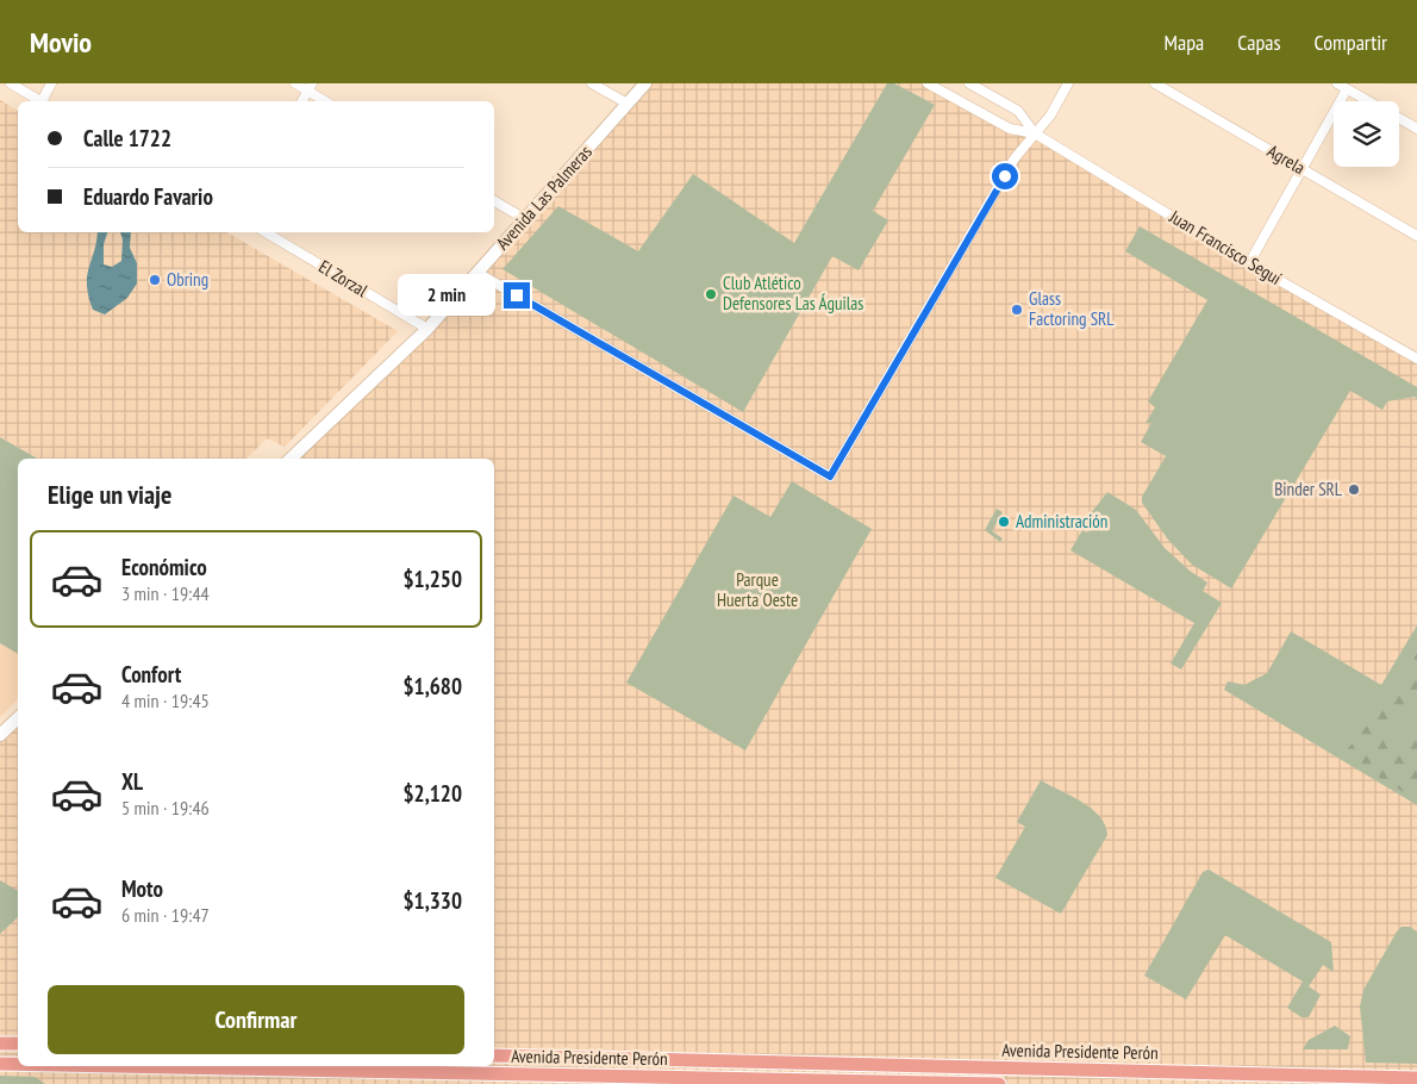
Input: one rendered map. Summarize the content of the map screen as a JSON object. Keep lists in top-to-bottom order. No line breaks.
{"streets":{"main road":["Avenida Las Palmeras","Avenida Presidente Perón"],"street":["Agrela","Juan Francisco Seguí","El Zorzal"]},"crossings":[["Avenida Las Palmeras","El Zorzal"]],"parks":["Parque Huerta Oeste"],"places":["Obring","Club Atlético Defensores Las Águilas","Glass Factoring SRL","Binder SRL","Administración"],"page":{"header":"Movio","nav":["Mapa","Capas","Compartir"],"banner":["Calle 1722","Eduardo Favario"],"bubble":"2 min","heading":"Elige un viaje","list":[{"name":"Económico","note":"3 min · 19:44","value":"$1,250"},{"name":"Confort","note":"4 min · 19:45","value":"$1,680"},{"name":"XL","note":"5 min · 19:46","value":"$2,120"},{"name":"Moto","note":"6 min · 19:47","value":"$1,330"}],"buttons":"Confirmar"}}
